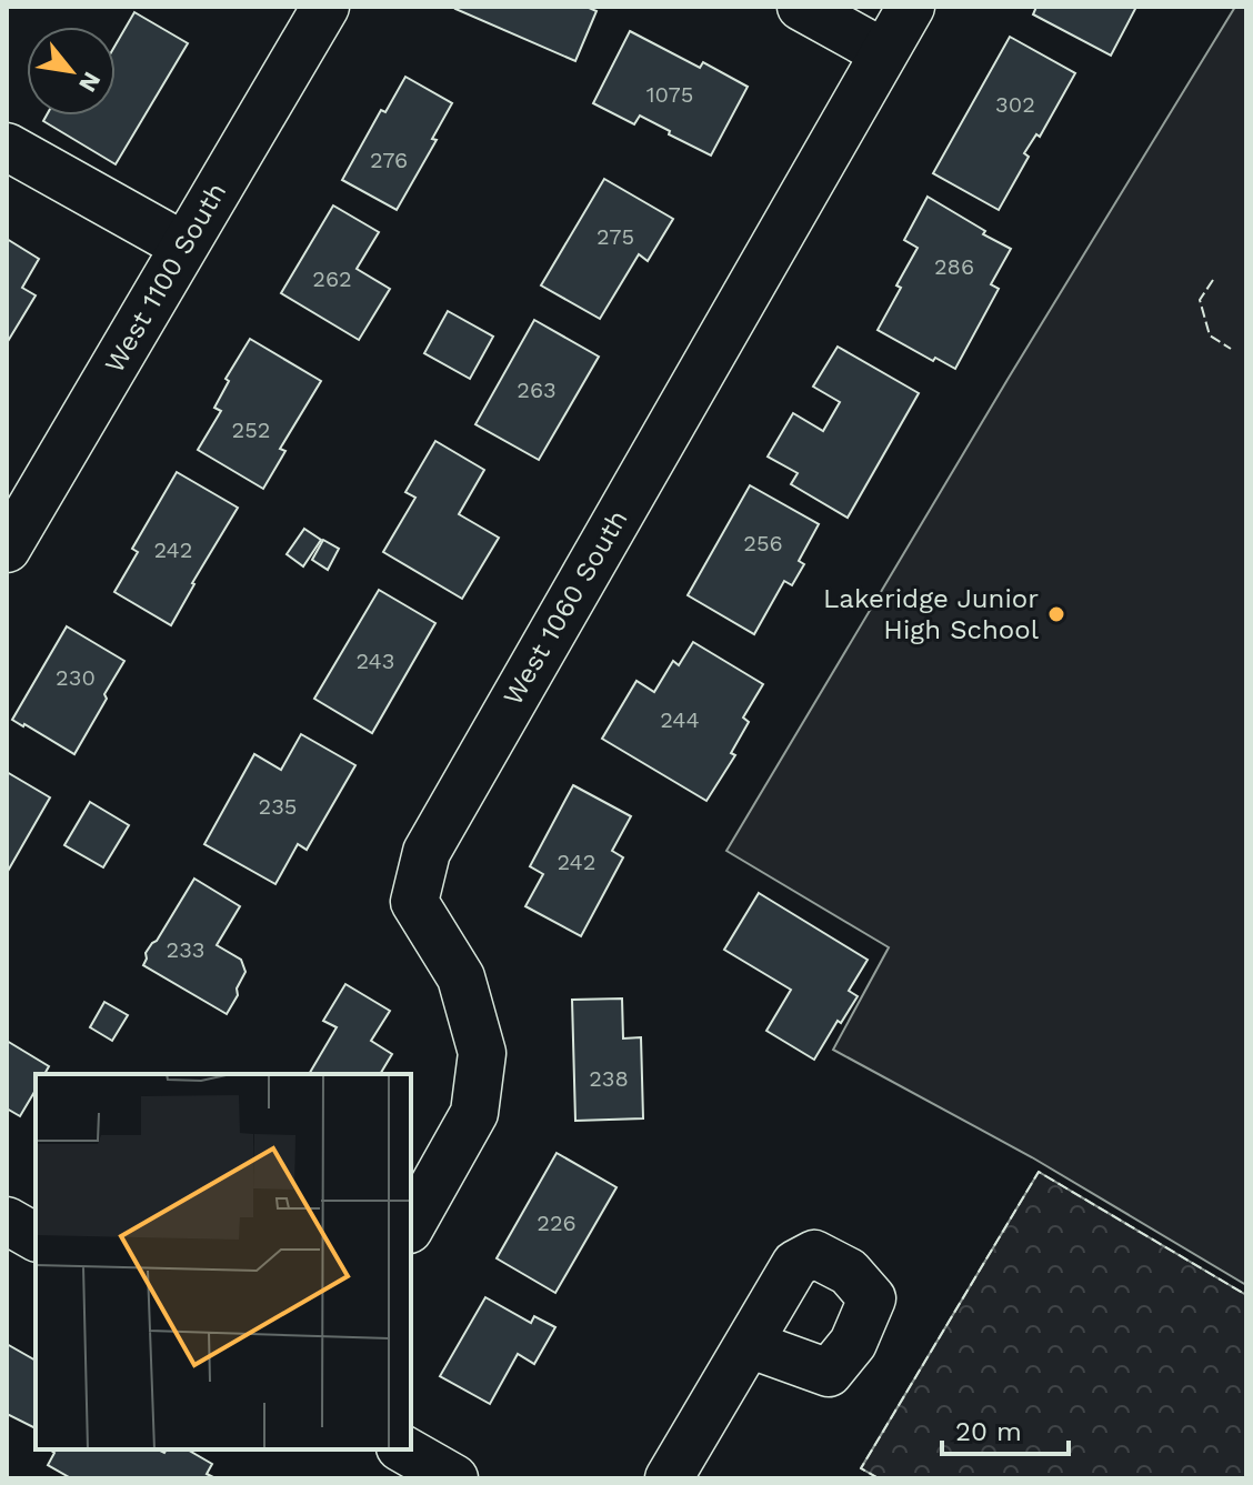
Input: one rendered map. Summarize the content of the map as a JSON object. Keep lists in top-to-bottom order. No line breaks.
{"streets":{"street":["West 1100 South","West 1060 South"]},"places":["Lakeridge Junior High School"],"house_numbers":["1075","302","276","275","286","262","263","252","256","242","243","230","244","235","242","233","238","226"],"scale_bar":"20 m","north":"bottom right"}
